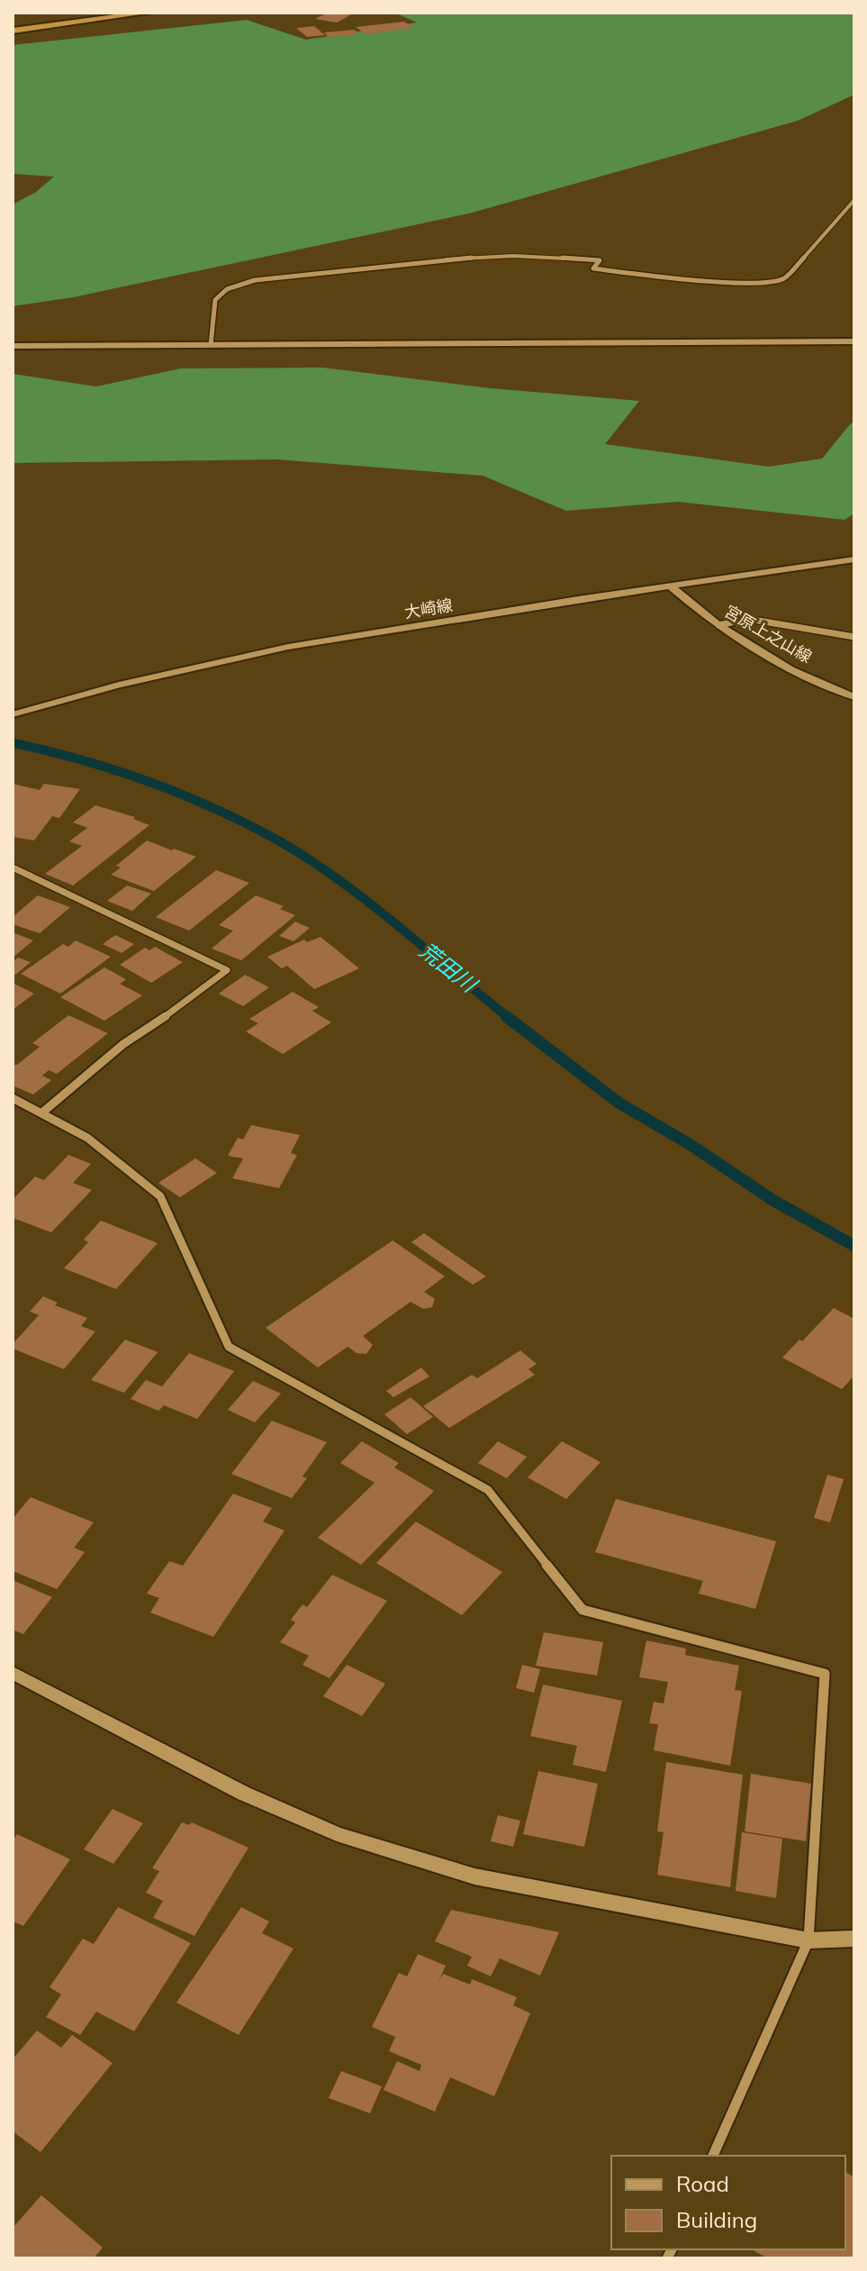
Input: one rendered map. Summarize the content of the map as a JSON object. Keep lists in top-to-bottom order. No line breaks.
{"streets":{"street":["大崎線","宮原上之山線"]},"crossings":[["大崎線","宮原上之山線"]],"water":["荒田川"],"legend":["Road","Building"]}
